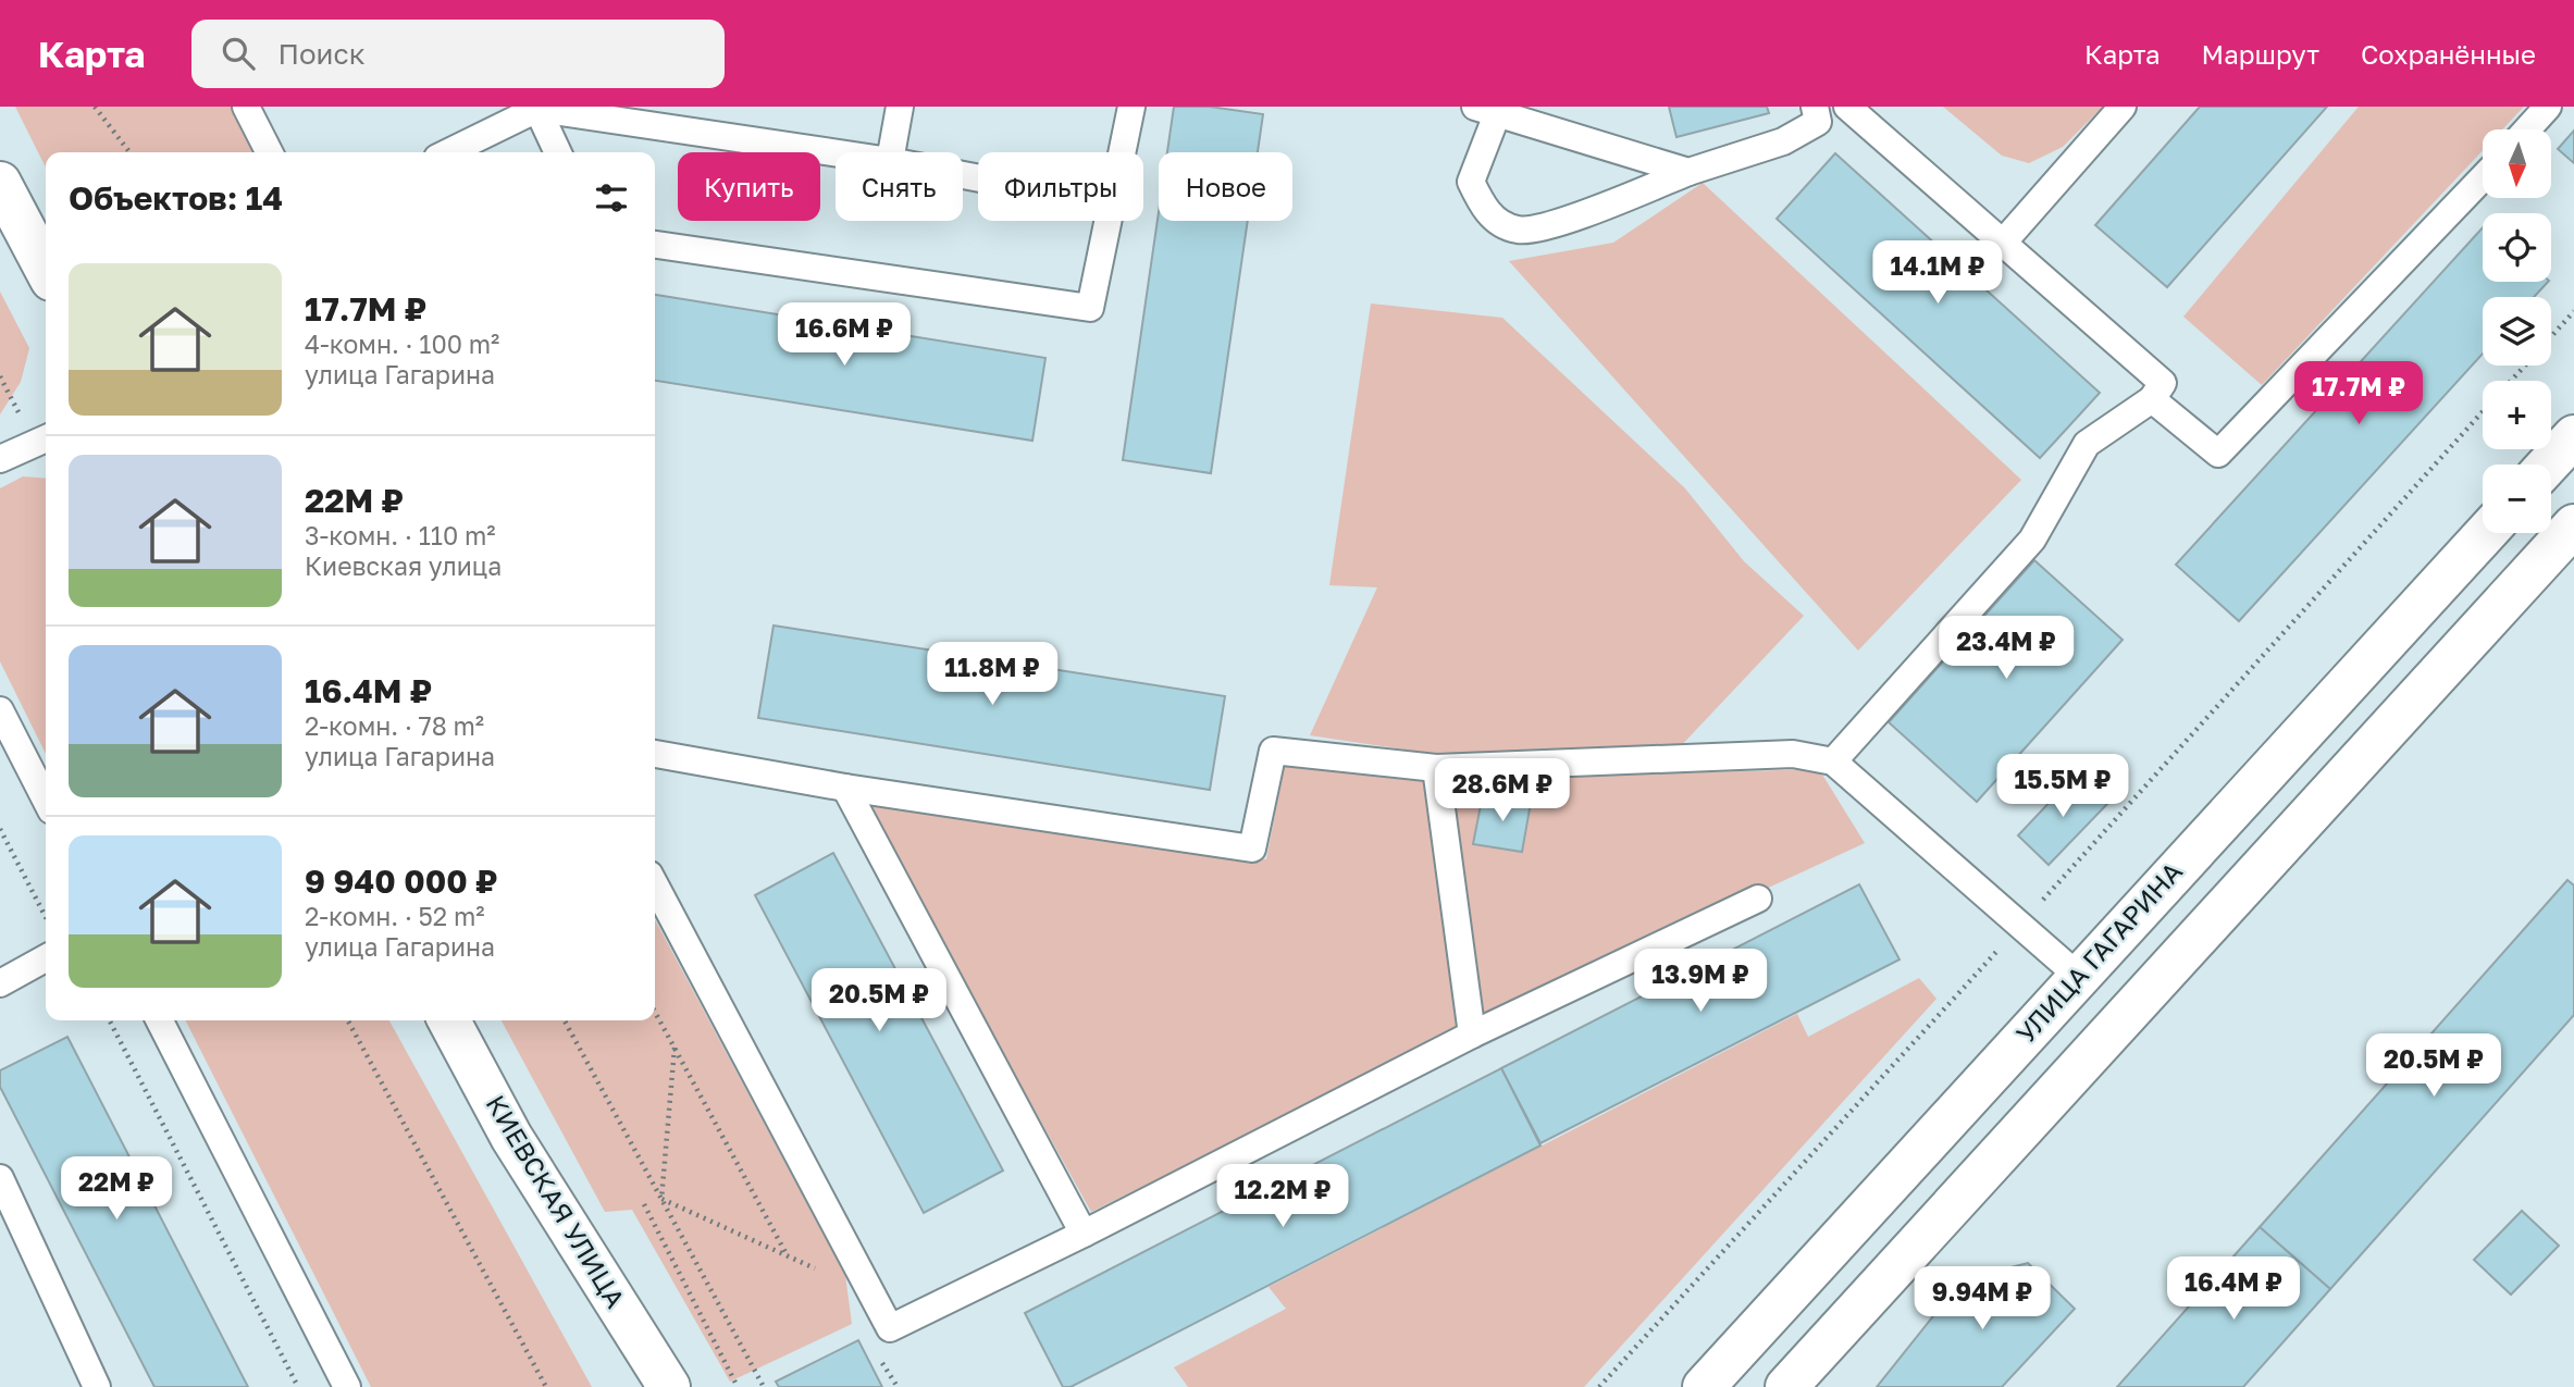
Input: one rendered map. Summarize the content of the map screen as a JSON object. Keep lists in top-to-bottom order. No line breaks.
{"streets":{"main road":["УЛИЦА ГАГАРИНА","КИЕВСКАЯ УЛИЦА"]},"north":"bottom","page":{"header":"Карта","search":"Поиск","nav":["Карта","Маршрут","Сохранённые"],"map_buttons":["+","−"],"chip":["Купить","Снять","Фильтры","Новое"],"heading":"Объектов: 14","price":["14.1M ₽","16.6M ₽","17.7M ₽","23.4M ₽","11.8M ₽","15.5M ₽","28.6M ₽","13.9M ₽","20.5M ₽","20.5M ₽","22M ₽","12.2M ₽","16.4M ₽","9.94M ₽"],"list":[{"name":"17.7M ₽","note":"4-комн. · 100 m² · улица Гагарина"},{"name":"22M ₽","note":"3-комн. · 110 m² · Киевская улица"},{"name":"16.4M ₽","note":"2-комн. · 78 m² · улица Гагарина"},{"name":"9 940 000 ₽","note":"2-комн. · 52 m² · улица Гагарина"}]}}
